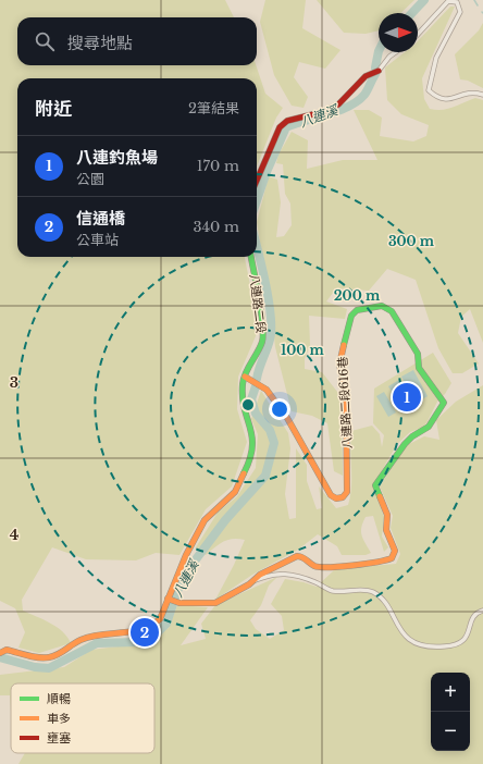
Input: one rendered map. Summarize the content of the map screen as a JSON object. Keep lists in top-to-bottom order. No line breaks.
{"streets":{"street":["八連路二段","八連路二段616巷"]},"crossings":[["八連路二段","八連路二段616巷"]],"water":["八連溪"],"legend":["順暢","車多","壅塞"],"north":"right","page":{"search":"搜尋地點","heading":["附近","2筆結果"],"list":[{"mark":"1","name":"八連釣魚場","note":"公園","value":"170 m"},{"mark":"2","name":"信通橋","note":"公車站","value":"340 m"}],"pins":["1","2"],"map_buttons":["+","−"]},"grid":{"rows":["3","4"]},"rings":["300 m","200 m","100 m"]}
